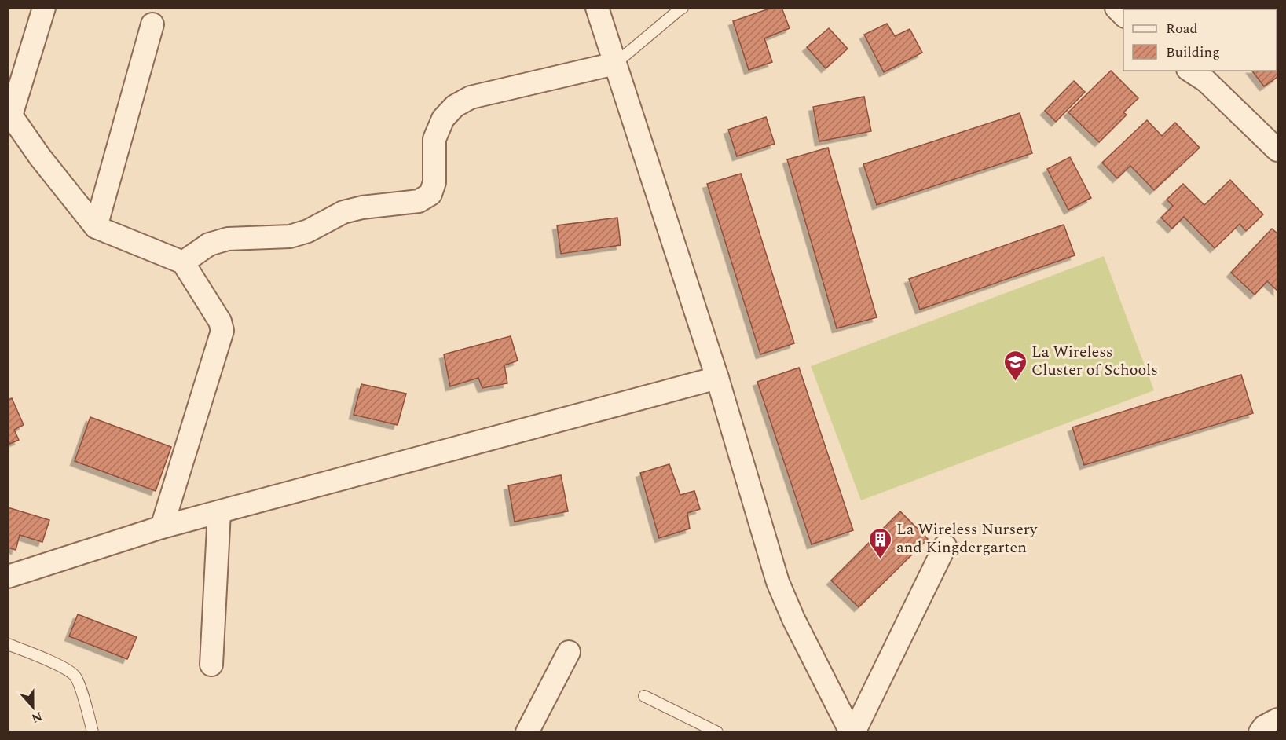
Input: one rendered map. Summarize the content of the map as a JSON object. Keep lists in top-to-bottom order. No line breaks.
{"places":{"school or university":["La Wireless Cluster of Schools"],"building":["La Wireless Nursery and Kingdergarten"]},"legend":["Road","Building"],"north":"bottom"}
